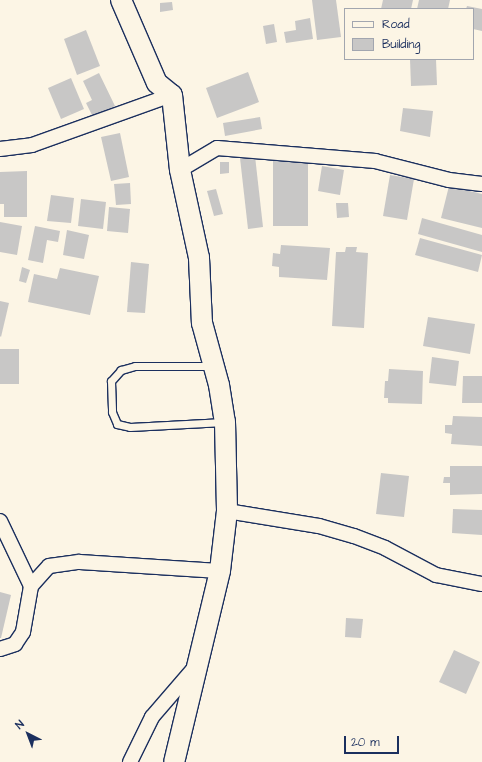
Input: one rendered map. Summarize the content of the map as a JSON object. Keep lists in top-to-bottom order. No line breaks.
{"legend":["Road","Building"],"scale_bar":"20 m","north":"top left"}
